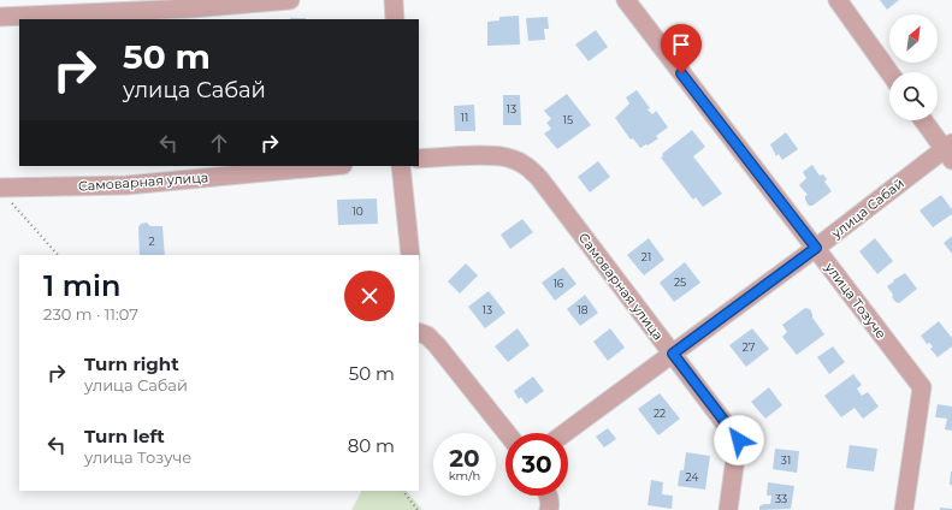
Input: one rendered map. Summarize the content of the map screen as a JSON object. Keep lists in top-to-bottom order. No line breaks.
{"streets":{"street":["Самоварная улица","улица Сабай","улица Тозуче"]},"crossings":[["Самоварная улица","улица Сабай"],["улица Сабай","улица Тозуче"]],"house_numbers":["13","11","15","10","2","21","25","16","13","18","27","22","31","24","33"],"north":"top right","page":{"turn":["50 m","улица Сабай"],"heading":["1 min","230 m · 11:07"],"list":[{"name":"Turn right","note":"улица Сабай","value":"50 m"},{"name":"Turn left","note":"улица Тозуче","value":"80 m"}],"speed":"20 km/h","limit":"30"}}
